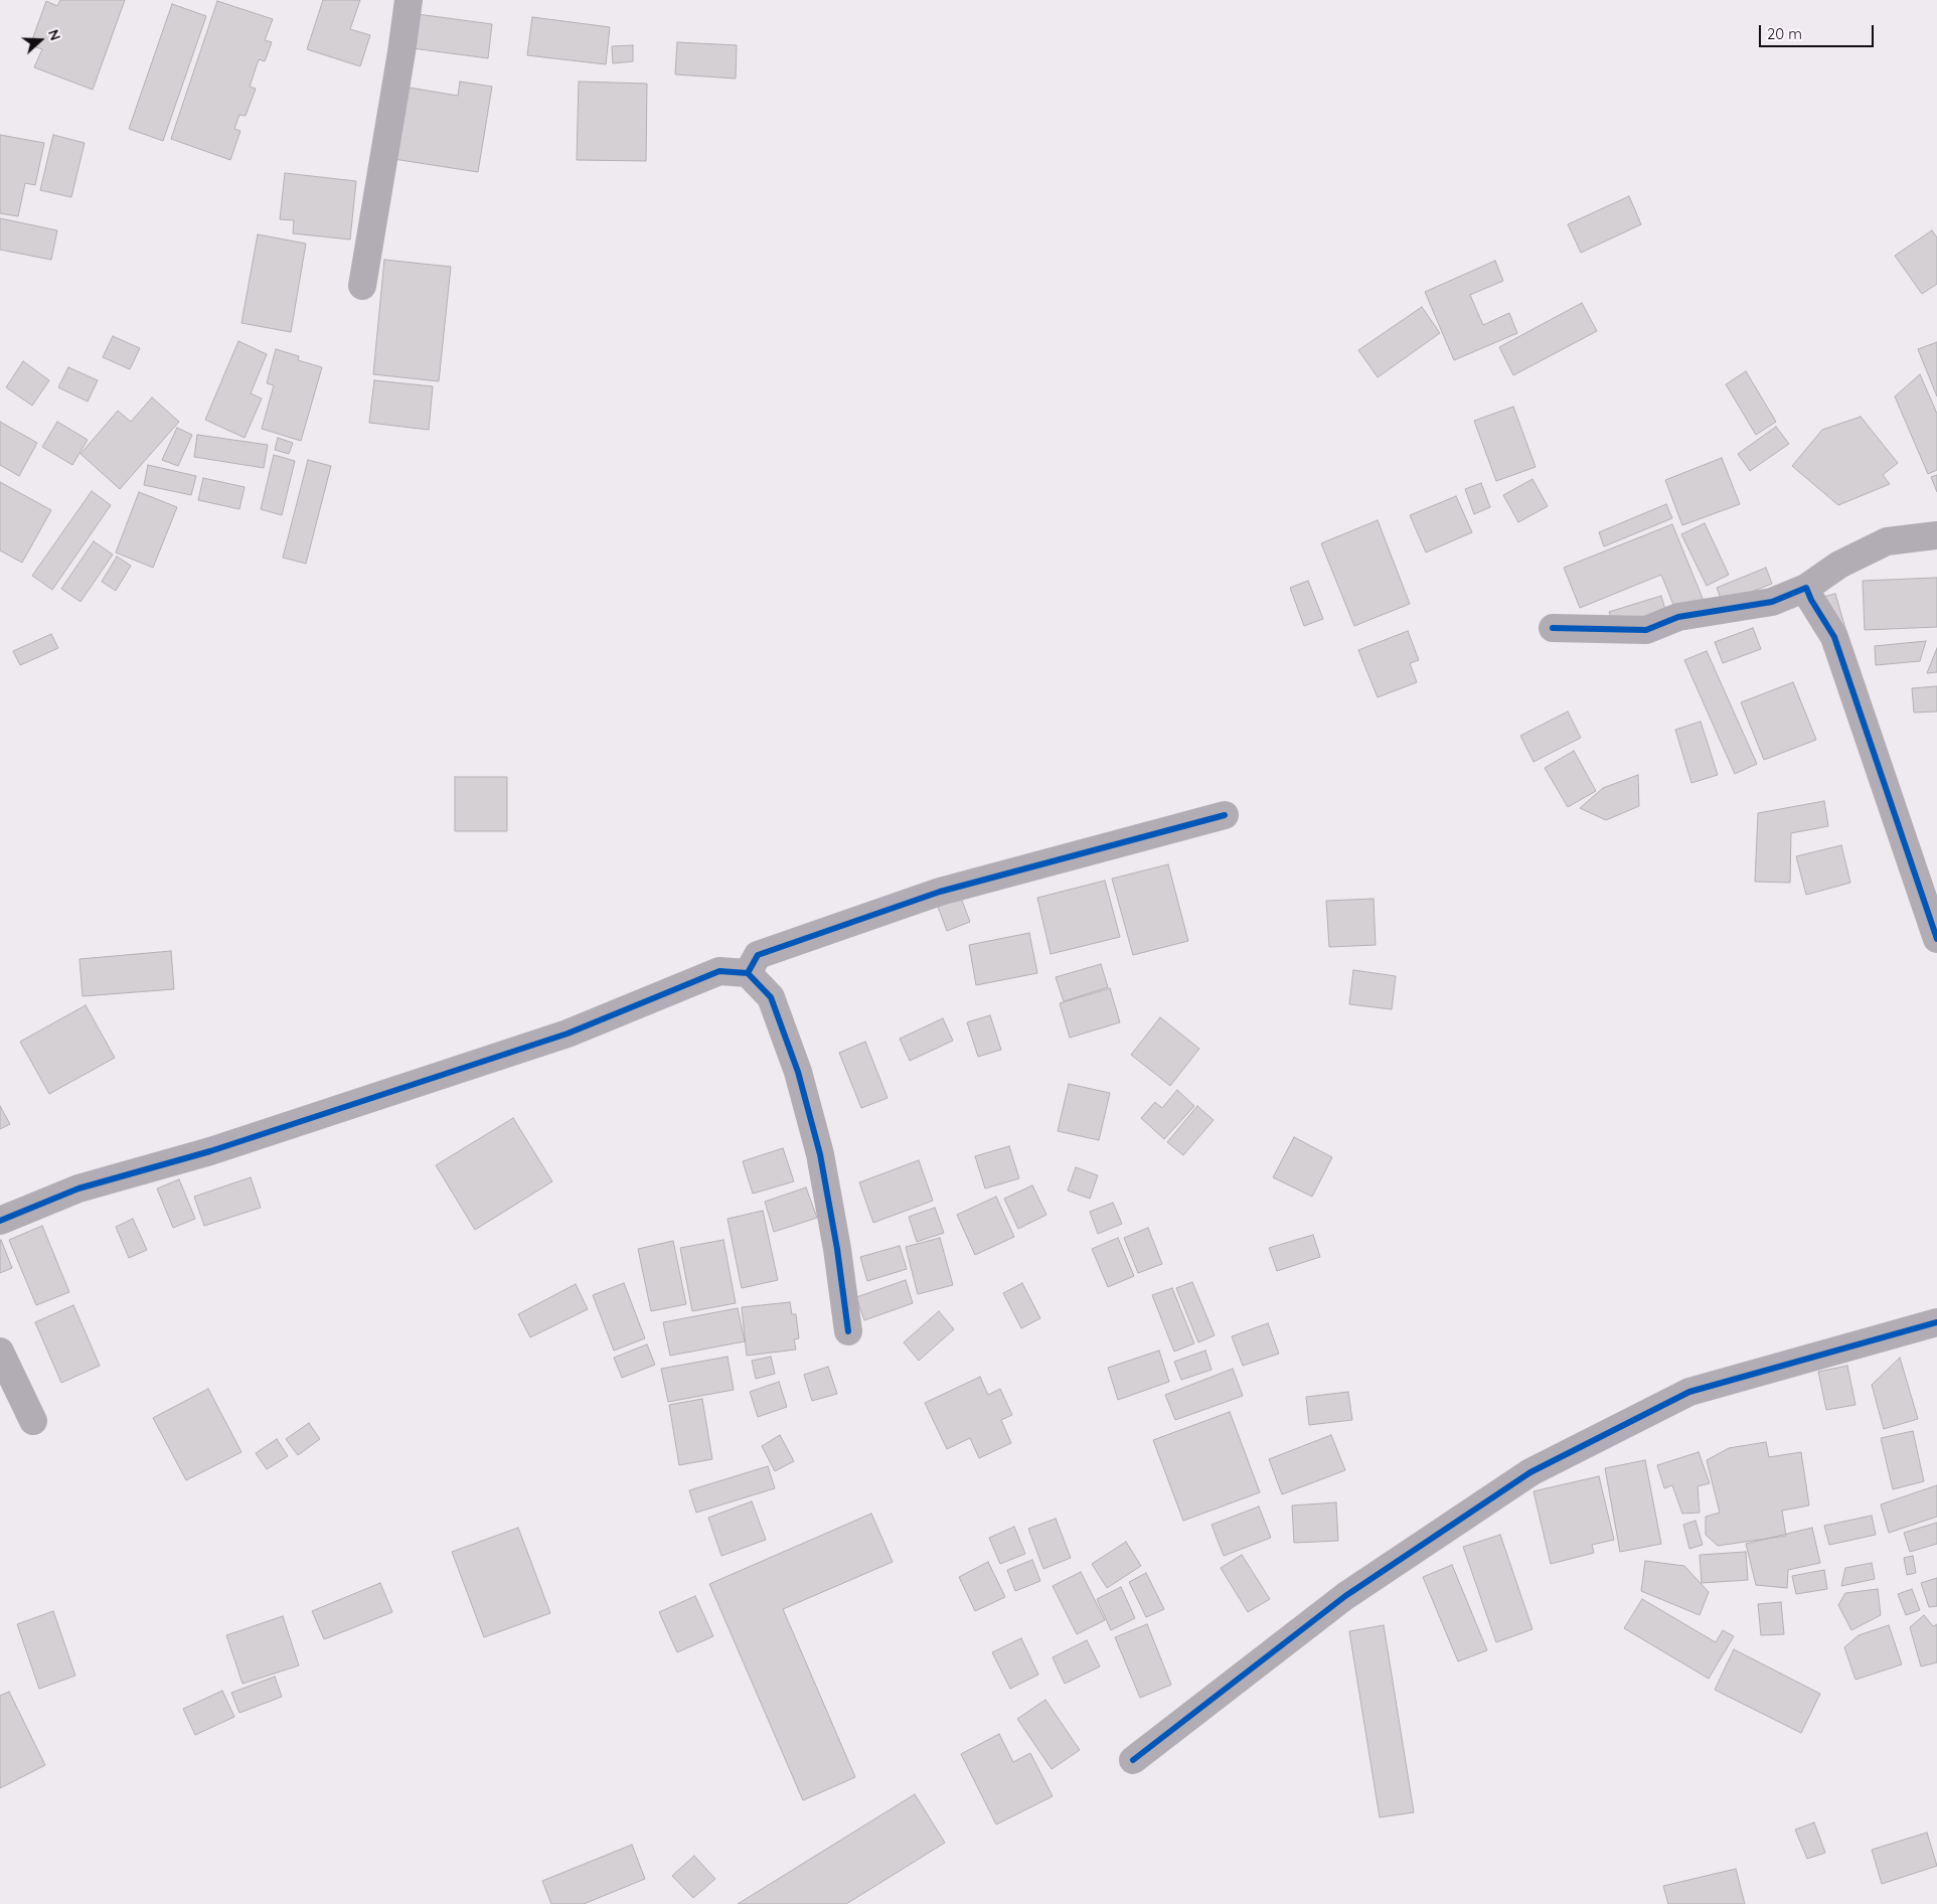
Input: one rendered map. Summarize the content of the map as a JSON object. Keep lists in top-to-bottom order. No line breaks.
{"scale_bar":"20 m","north":"right"}
